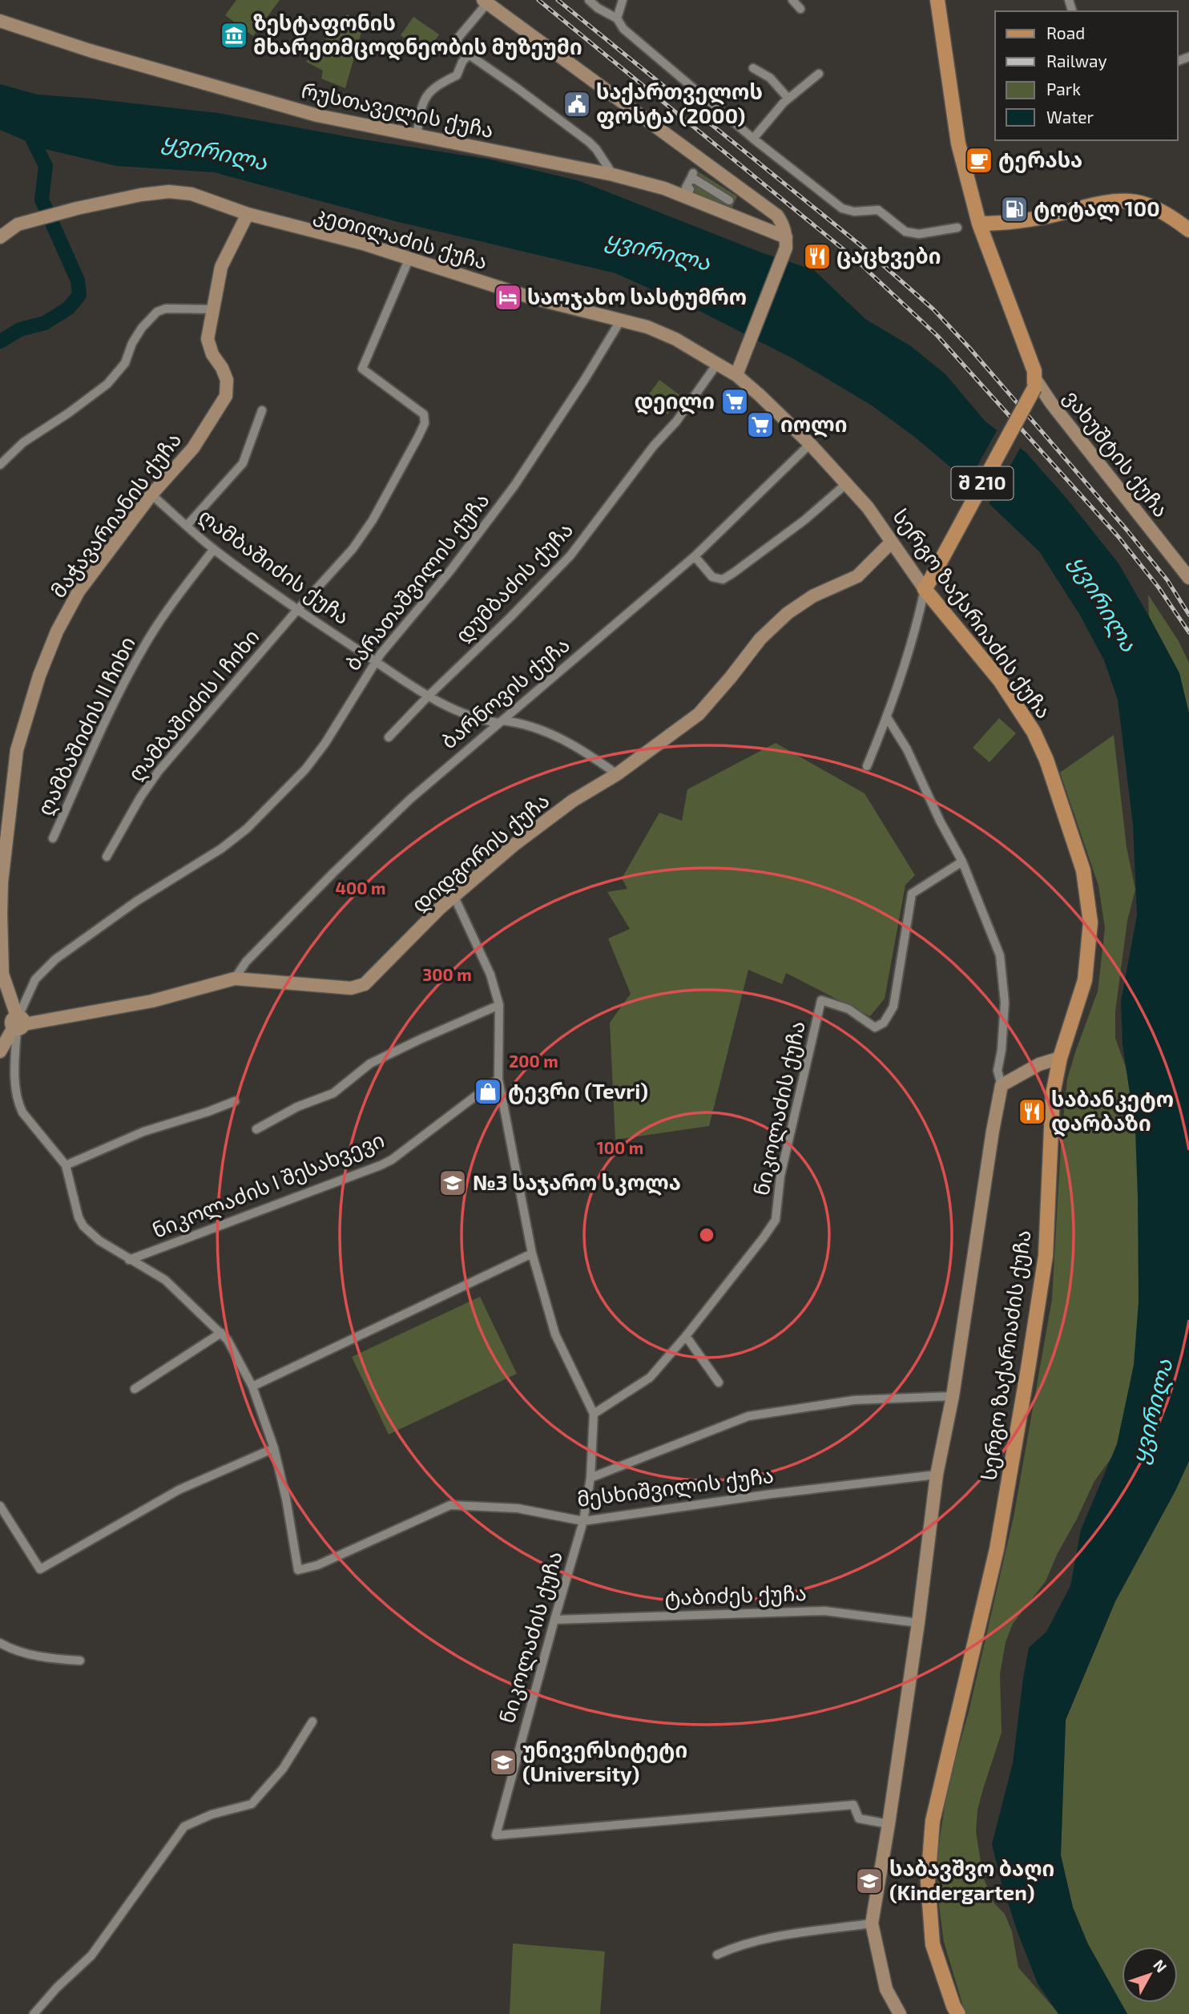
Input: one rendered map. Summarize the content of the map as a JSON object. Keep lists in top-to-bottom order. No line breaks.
{"streets":{"main road":["შ 210","სერგო ზაქარიაძის ქუჩა"],"street":["რუსთაველის ქუჩა","კეთილაძის ქუჩა","ვახუშტის ქუჩა","მაჭავარიანის ქუჩა","ღამბაშიძის ქუჩა","ბარათაშვილის ქუჩა","დუმბაძის ქუჩა","ბარნოვის ქუჩა","ღამბაშიძის I ჩიხი","ღამბაშიძის II ჩიხი","დიდგორის ქუჩა","ნიკოლაძის ქუჩა","ნიკოლაძის I შესახვევი","მესხიშვილის ქუჩა","ტაბიძეს ქუჩა"]},"crossings":[["კეთილაძის ქუჩა","მაჭავარიანის ქუჩა"],["კეთილაძის ქუჩა","ბარათაშვილის ქუჩა"],["კეთილაძის ქუჩა","დუმბაძის ქუჩა"],["კეთილაძის ქუჩა","სერგო ზაქარიაძის ქუჩა"],["კეთილაძის ქუჩა","ღამბაშიძის I ჩიხი"],["ვახუშტის ქუჩა","შ 210"],["შ 210","სერგო ზაქარიაძის ქუჩა"],["მაჭავარიანის ქუჩა","ღამბაშიძის ქუჩა"],["მაჭავარიანის ქუჩა","ბარათაშვილის ქუჩა"],["მაჭავარიანის ქუჩა","დიდგორის ქუჩა"],["ღამბაშიძის ქუჩა","ბარათაშვილის ქუჩა"],["ღამბაშიძის ქუჩა","დუმბაძის ქუჩა"],["ღამბაშიძის ქუჩა","ბარნოვის ქუჩა"],["ღამბაშიძის ქუჩა","ღამბაშიძის I ჩიხი"],["ღამბაშიძის ქუჩა","ღამბაშიძის II ჩიხი"],["ღამბაშიძის ქუჩა","დიდგორის ქუჩა"],["ბარათაშვილის ქუჩა","დიდგორის ქუჩა"],["სერგო ზაქარიაძის ქუჩა","ბარნოვის ქუჩა"],["სერგო ზაქარიაძის ქუჩა","დიდგორის ქუჩა"],["ბარნოვის ქუჩა","დიდგორის ქუჩა"],["დიდგორის ქუჩა","ნიკოლაძის ქუჩა"],["ნიკოლაძის ქუჩა","ნიკოლაძის I შესახვევი"],["ნიკოლაძის ქუჩა","მესხიშვილის ქუჩა"],["ნიკოლაძის ქუჩა","ტაბიძეს ქუჩა"]],"water":["ყვირილა"],"places":{"museum":["ზესტაფონის მხარეთმცოდნეობის მუზეუმი"],"public building":["საქართველოს ფოსტა (2000)"],"cafe":["ტერასა"],"fuel station":["ტოტალ 100"],"restaurant":["ცაცხვები","საბანკეტო დარბაზი"],"hotel":["საოჯახო სასტუმრო"],"supermarket":["დეილი","იოლი"],"shop":["ტევრი (Tevri)"],"school or university":["№3 საჯარო სკოლა","უნივერსიტეტი (University)","საბავშვო ბაღი (Kindergarten)"]},"legend":["Road","Railway","Park","Water"],"north":"top right","rings":["400 m","300 m","200 m","100 m"]}
